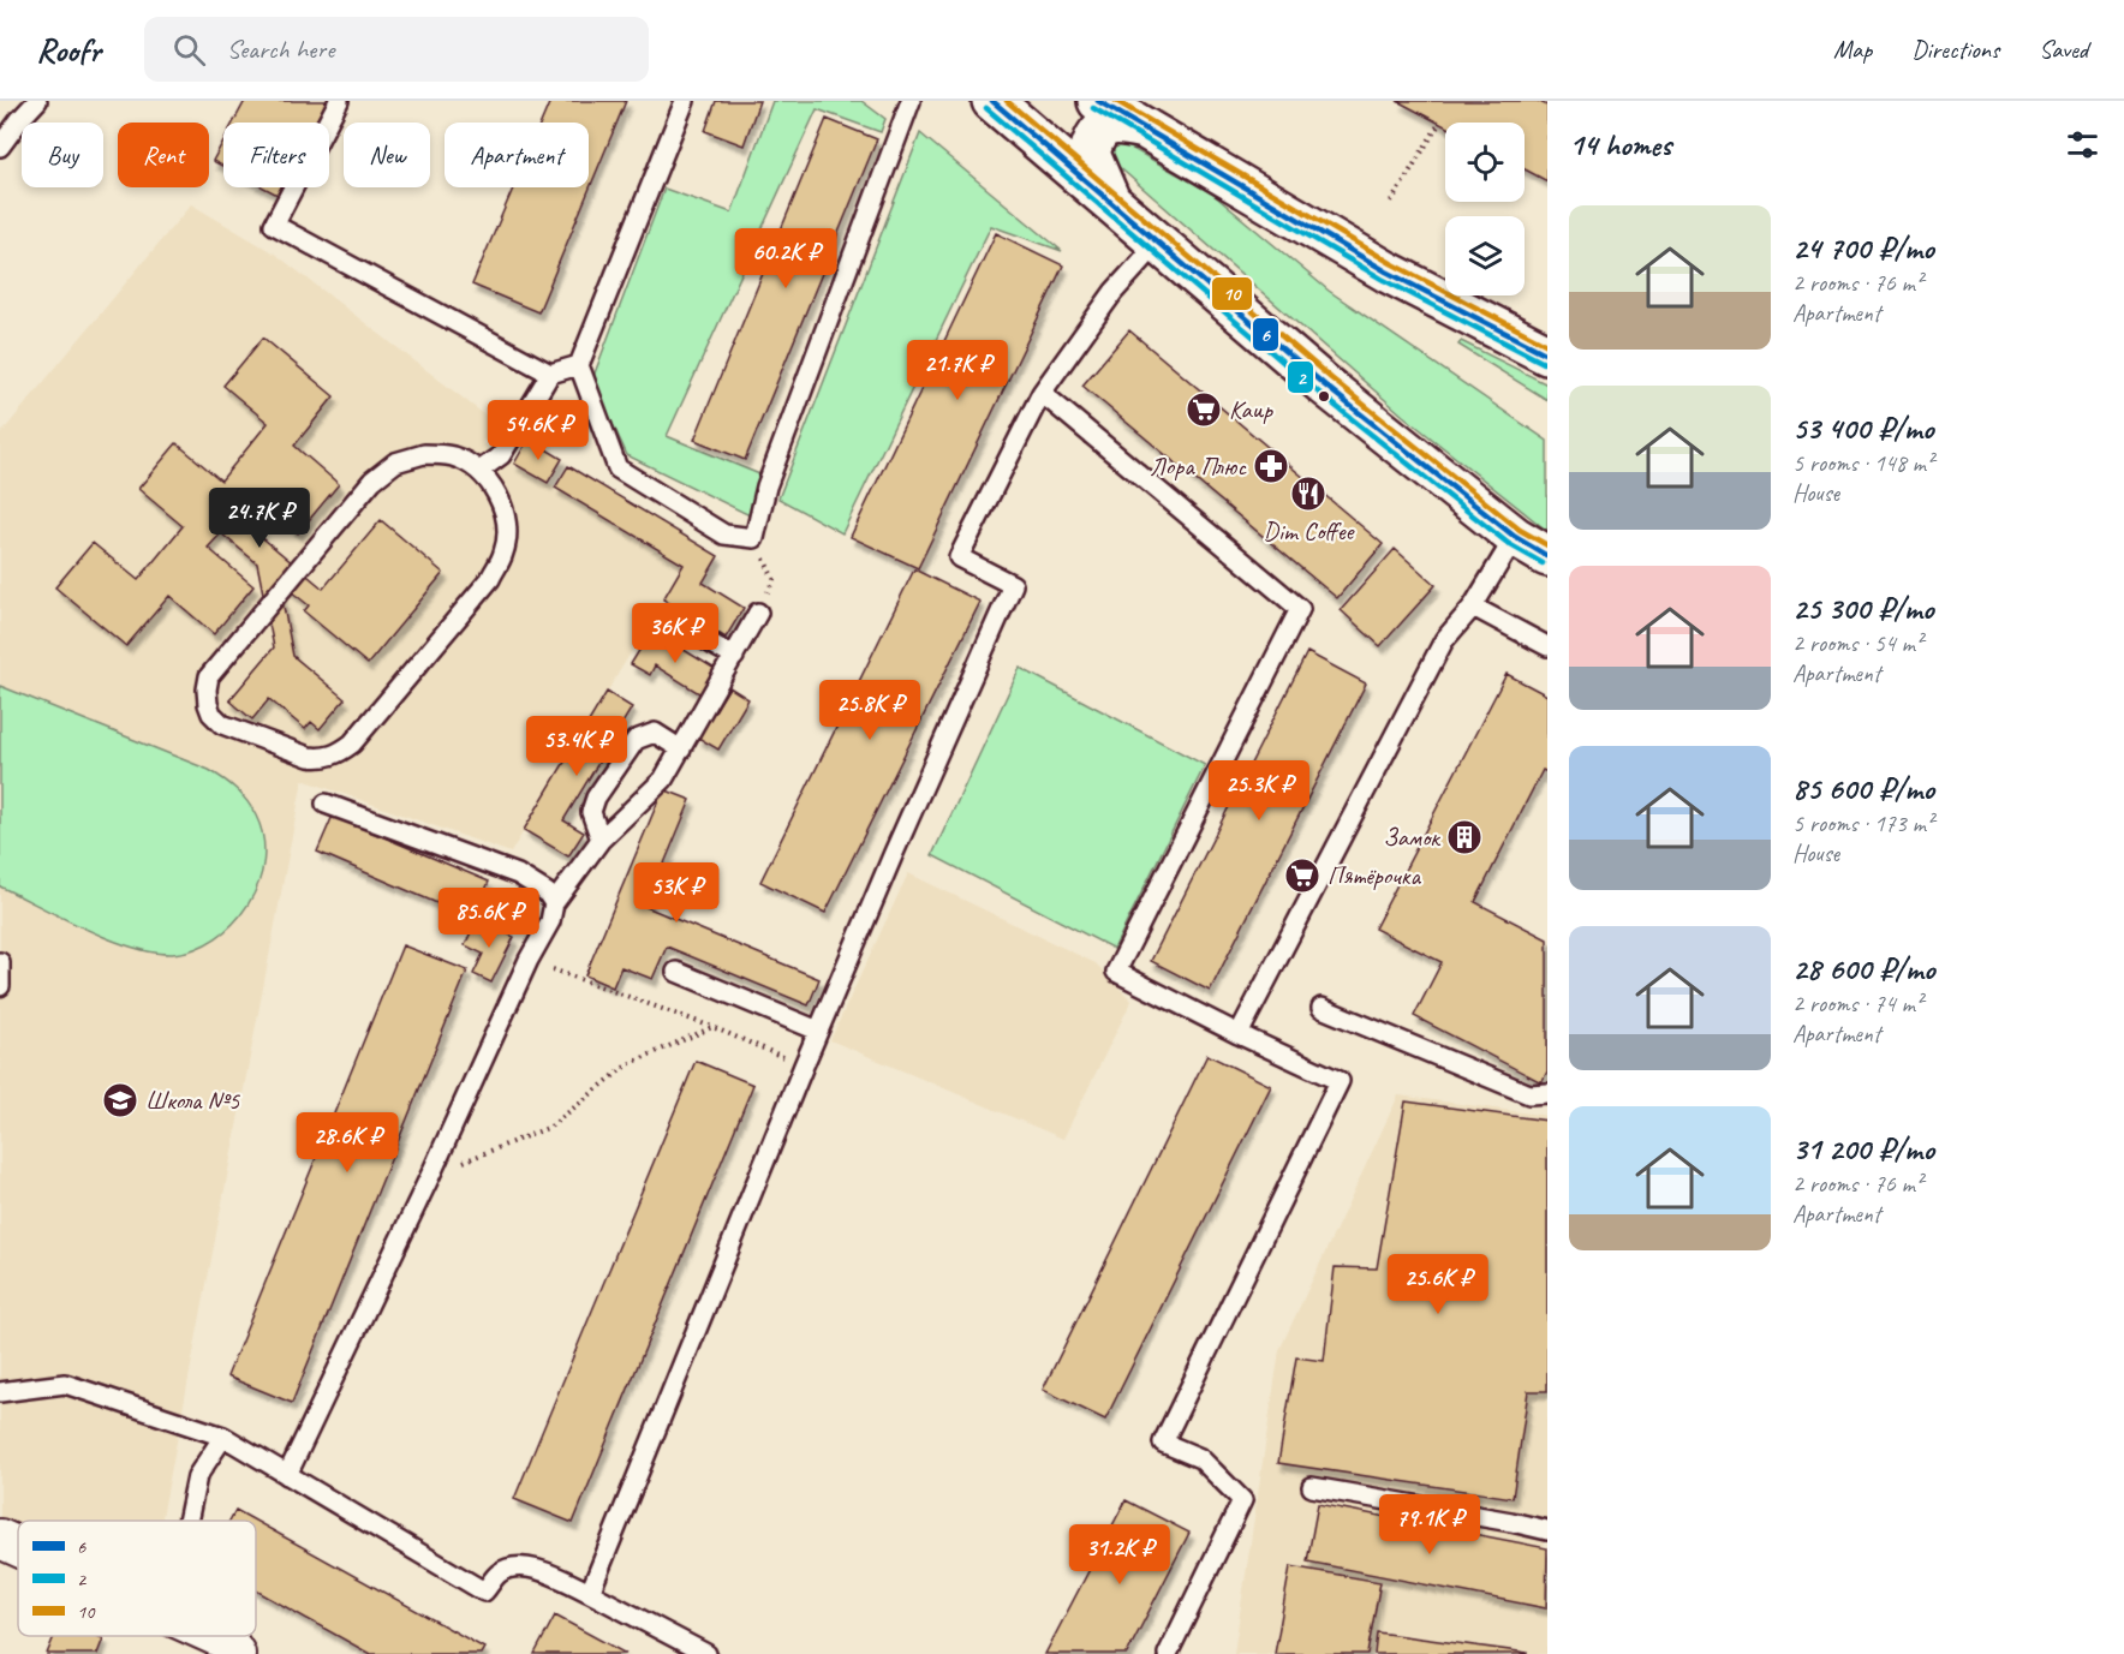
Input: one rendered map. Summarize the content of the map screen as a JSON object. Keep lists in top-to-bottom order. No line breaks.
{"places":{"supermarket":["Каир","Пятёрочка"],"pharmacy":["Лора Плюс"],"restaurant":["Dim Coffee"],"building":["Замок"],"school or university":["Школа №5"]},"lines":["transit line 6","transit line 10","transit line 2"],"legend":["6","2","10"],"page":{"header":"Roofr","search":"Search here","nav":["Map","Directions","Saved"],"heading":"14 homes","chip":["Buy","Rent","Filters","New","Apartment"],"list":[{"name":"24 700 ₽/mo","note":"2 rooms · 76 m² · Apartment"},{"name":"53 400 ₽/mo","note":"5 rooms · 148 m² · House"},{"name":"25 300 ₽/mo","note":"2 rooms · 54 m² · Apartment"},{"name":"85 600 ₽/mo","note":"5 rooms · 173 m² · House"},{"name":"28 600 ₽/mo","note":"2 rooms · 74 m² · Apartment"},{"name":"31 200 ₽/mo","note":"2 rooms · 76 m² · Apartment"}],"price":["60.2K ₽","21.7K ₽","54.6K ₽","24.7K ₽","36K ₽","25.8K ₽","53.4K ₽","25.3K ₽","53K ₽","85.6K ₽","28.6K ₽","25.6K ₽","79.1K ₽","31.2K ₽"]}}
